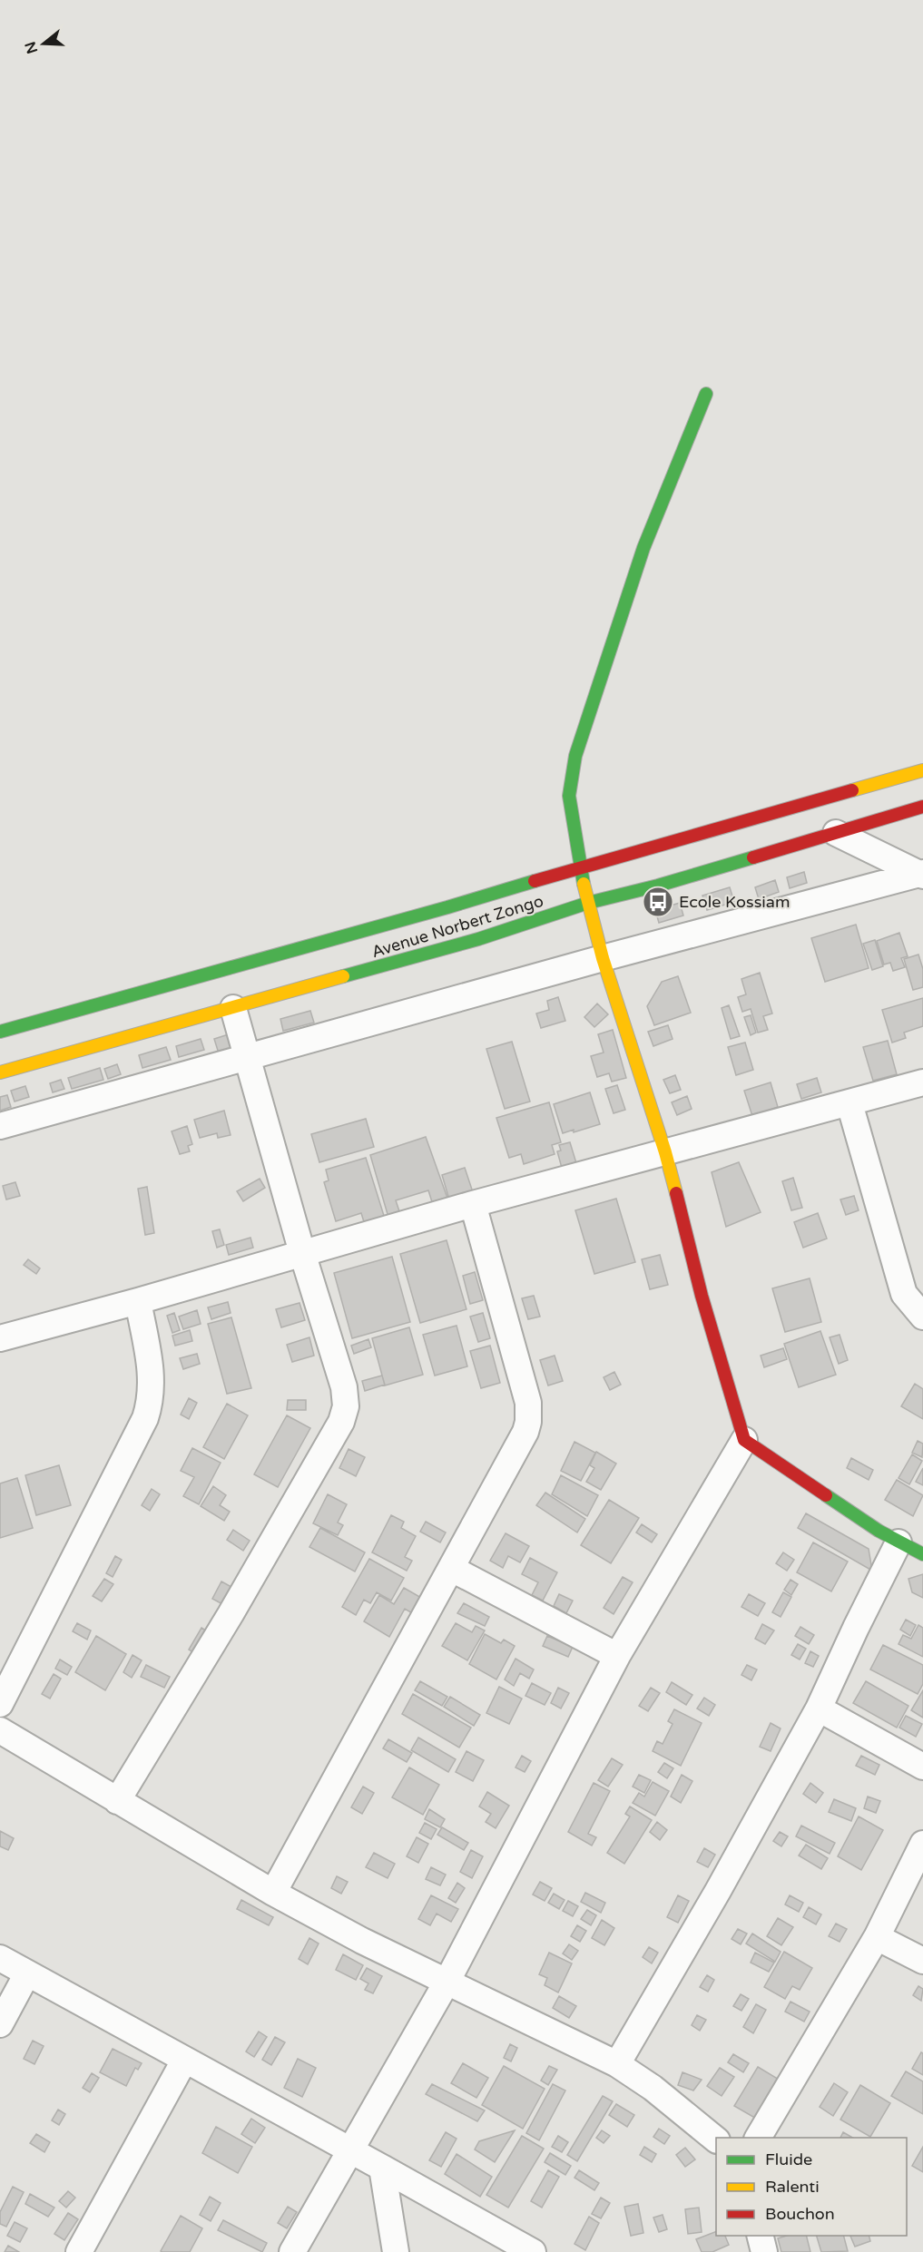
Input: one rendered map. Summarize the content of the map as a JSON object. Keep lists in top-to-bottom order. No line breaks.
{"streets":{"main road":["Avenue Norbert Zongo"]},"places":{"bus stop":["Ecole Kossiam"]},"legend":["Fluide","Ralenti","Bouchon"],"north":"left"}
